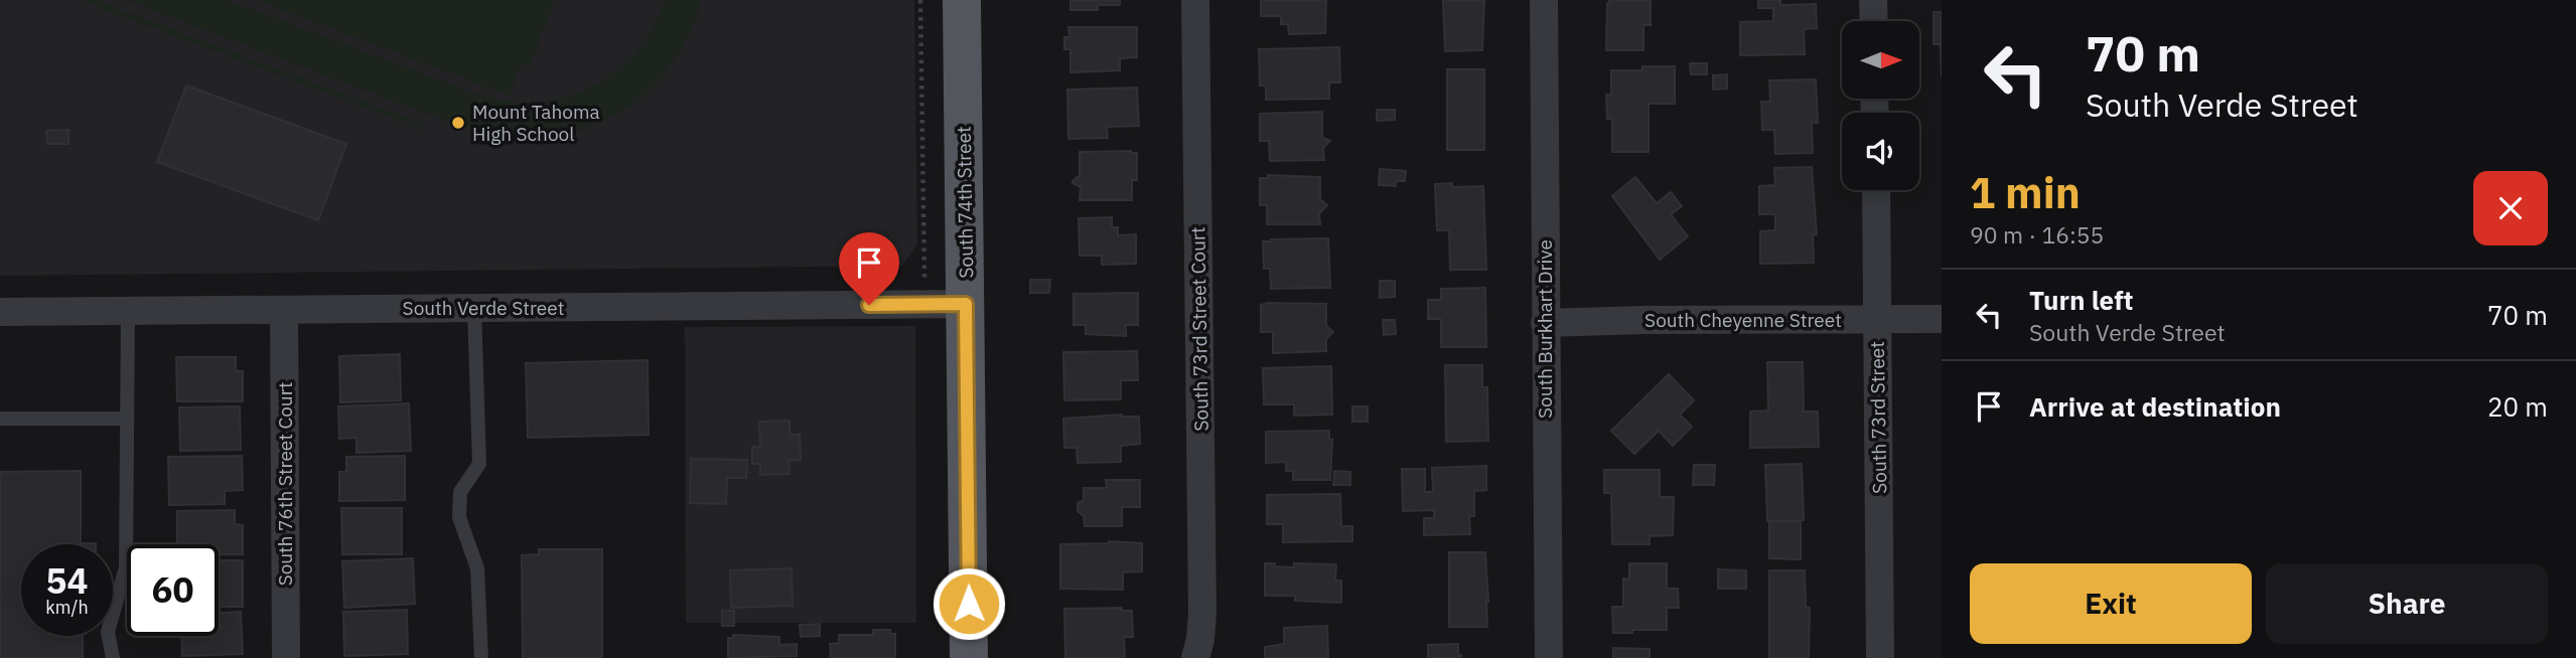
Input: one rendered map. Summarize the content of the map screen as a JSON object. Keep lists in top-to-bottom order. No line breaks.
{"streets":{"main road":["South 74th Street"],"street":["South Verde Street","South Cheyenne Street","South 73rd Street Court","South Burkhart Drive","South 73rd Street","South 76th Street Court"]},"crossings":[["South 74th Street","South Verde Street"],["South Verde Street","South 76th Street Court"],["South Cheyenne Street","South Burkhart Drive"],["South Cheyenne Street","South 73rd Street"]],"places":["Mount Tahoma High School"],"north":"right","page":{"turn":["70 m","South Verde Street"],"heading":["1 min","90 m · 16:55"],"list":[{"name":"Turn left","note":"South Verde Street","value":"70 m"},{"name":"Arrive at destination","value":"20 m"}],"speed":"54 km/h","limit":"60","buttons":["Exit","Share"]}}
